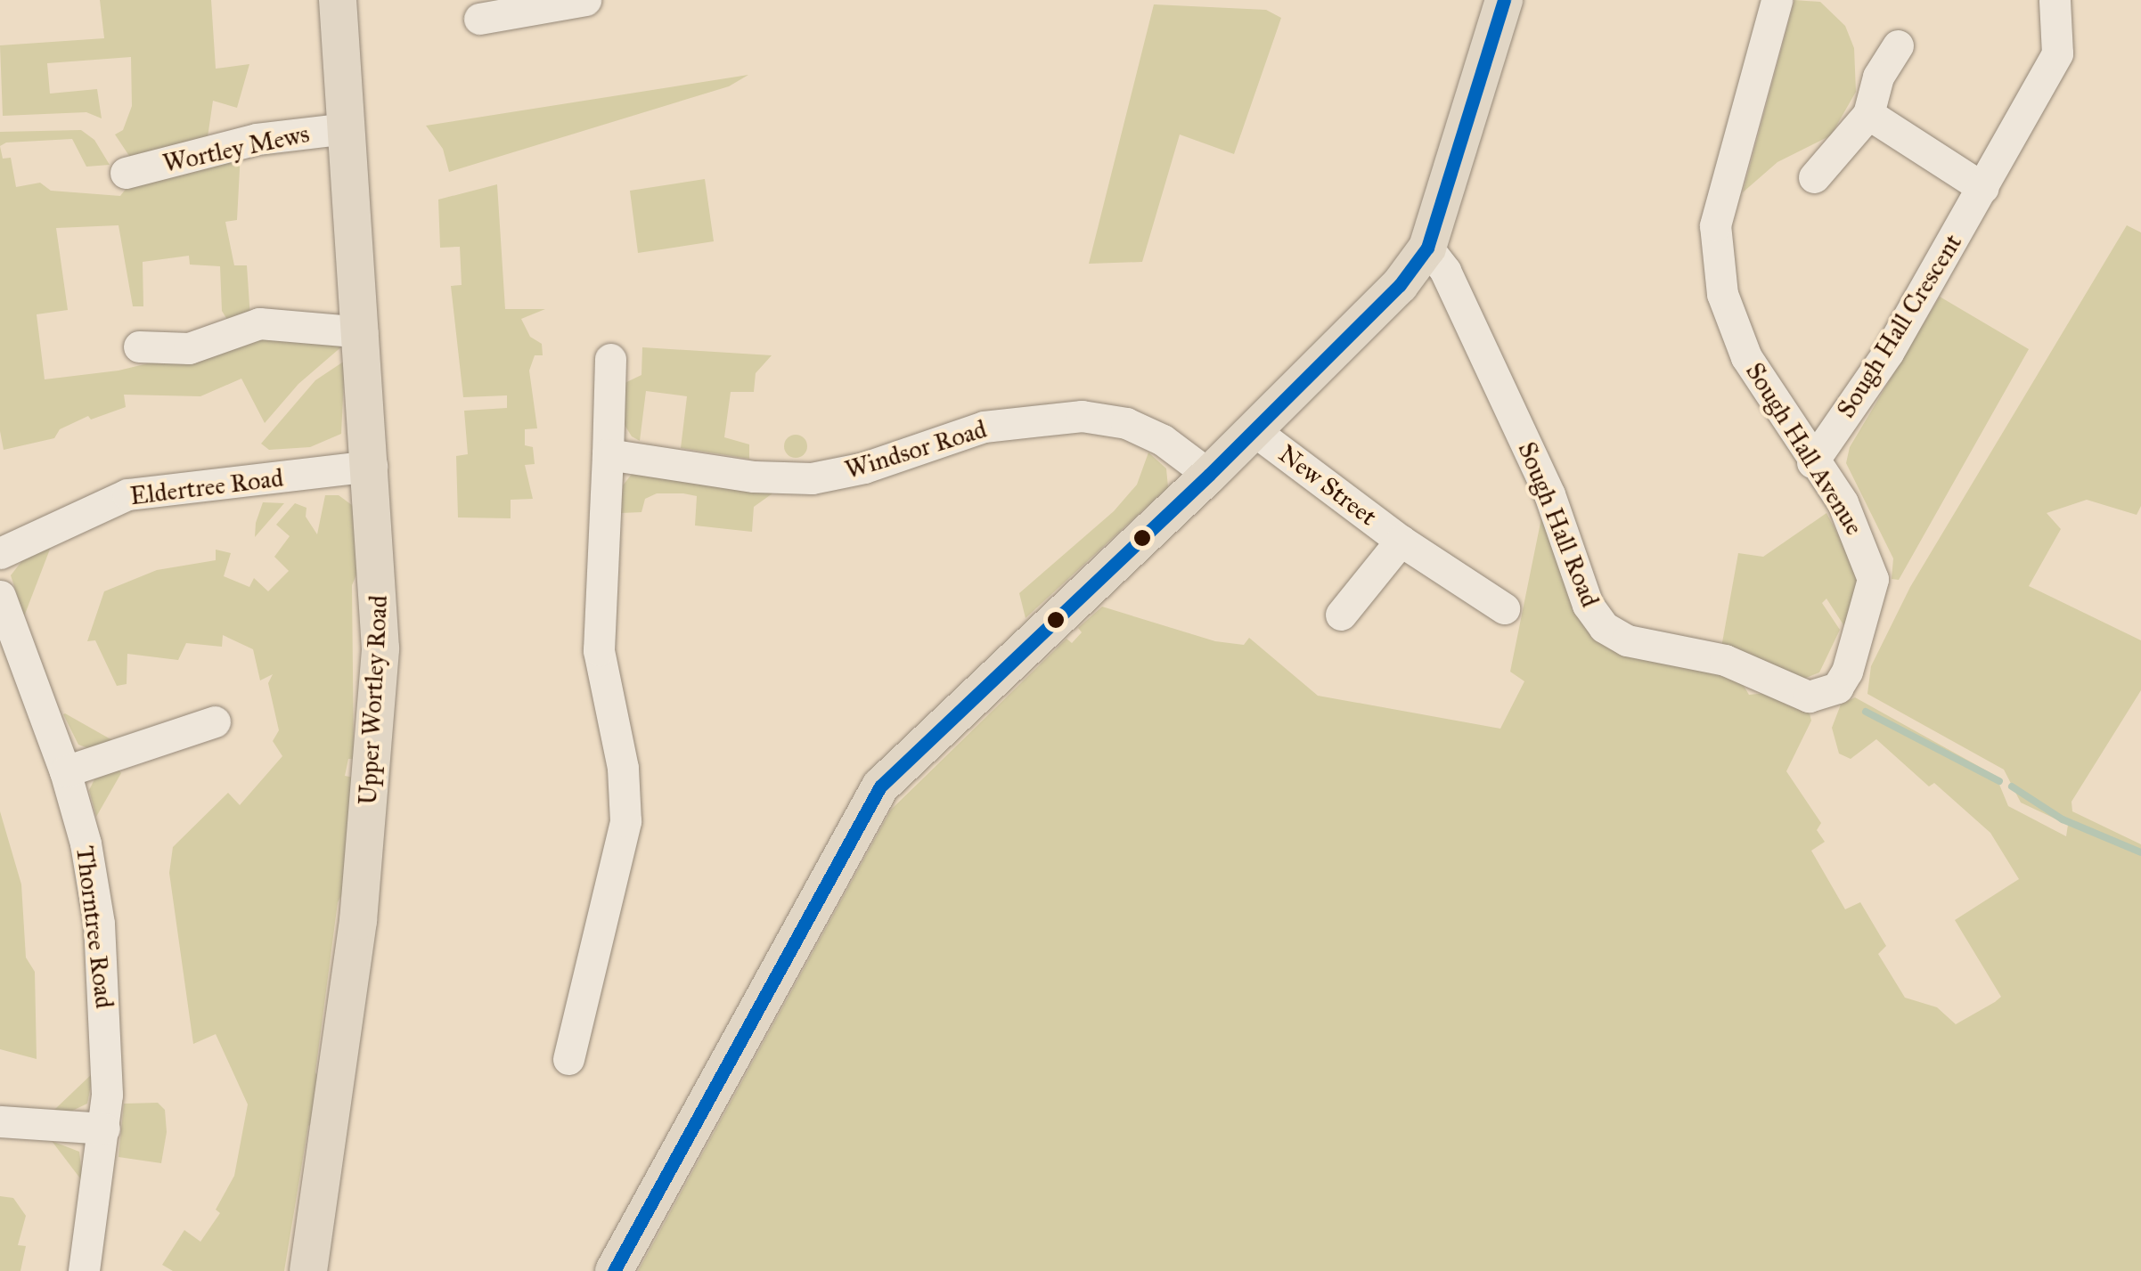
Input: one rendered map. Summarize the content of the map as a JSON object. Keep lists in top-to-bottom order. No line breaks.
{"streets":{"main road":["Upper Wortley Road"],"street":["Wortley Mews","Sough Hall Crescent","Sough Hall Avenue","Windsor Road","New Street","Eldertree Road","Sough Hall Road","Thorntree Road"]},"crossings":[["Wortley Mews","Upper Wortley Road"],["Sough Hall Crescent","Sough Hall Avenue"],["Sough Hall Avenue","Sough Hall Road"],["Eldertree Road","Upper Wortley Road"]]}
